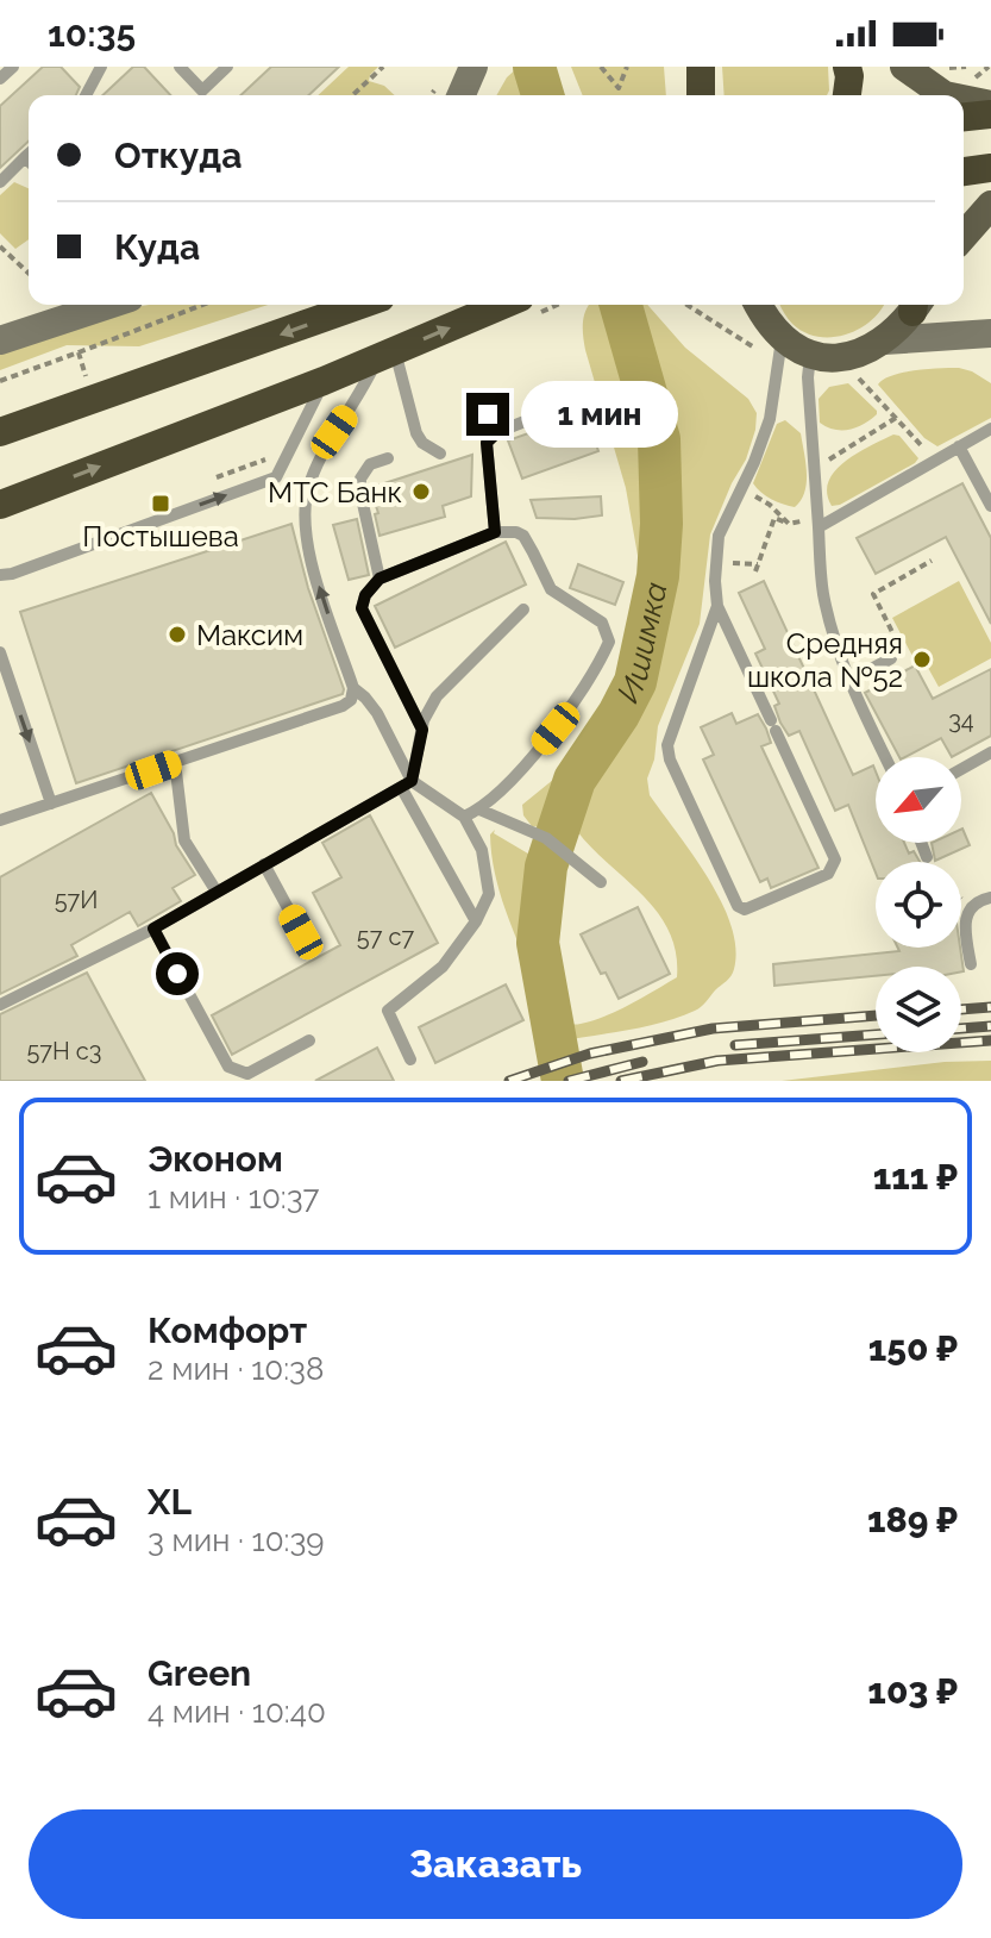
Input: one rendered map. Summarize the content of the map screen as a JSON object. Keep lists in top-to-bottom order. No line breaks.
{"water":["Ишимка"],"places":{"other":["МТС Банк","Максим","Средняя школа №52"],"transit":["Постышева"]},"house_numbers":["34","57И","57 с7","57Н с3"],"north":"bottom left","page":{"status":"10:35","banner":["Откуда","Куда"],"bubble":"1 мин","list":[{"name":"Эконом","note":"1 мин · 10:37","value":"111 ₽"},{"name":"Комфорт","note":"2 мин · 10:38","value":"150 ₽"},{"name":"XL","note":"3 мин · 10:39","value":"189 ₽"},{"name":"Green","note":"4 мин · 10:40","value":"103 ₽"}],"buttons":"Заказать"}}
